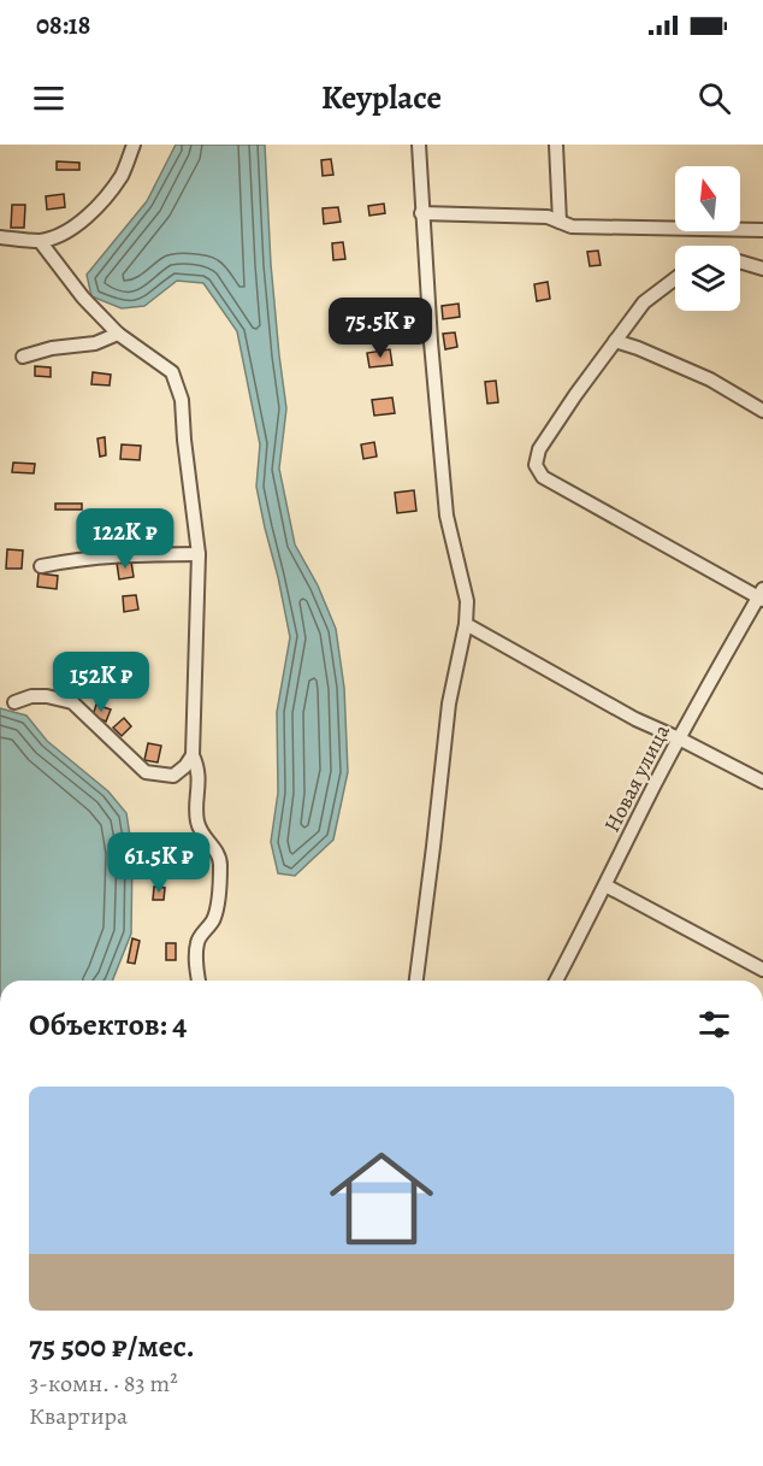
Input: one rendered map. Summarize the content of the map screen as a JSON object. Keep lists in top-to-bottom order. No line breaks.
{"streets":{"street":["Новая улица"]},"north":"top","page":{"status":"08:18","header":"Keyplace","price":["75.5K ₽","122K ₽","152K ₽","61.5K ₽"],"heading":"Объектов: 4","list":[{"name":"75 500 ₽/мес.","note":"3-комн. · 83 m² · Квартира"}]}}
